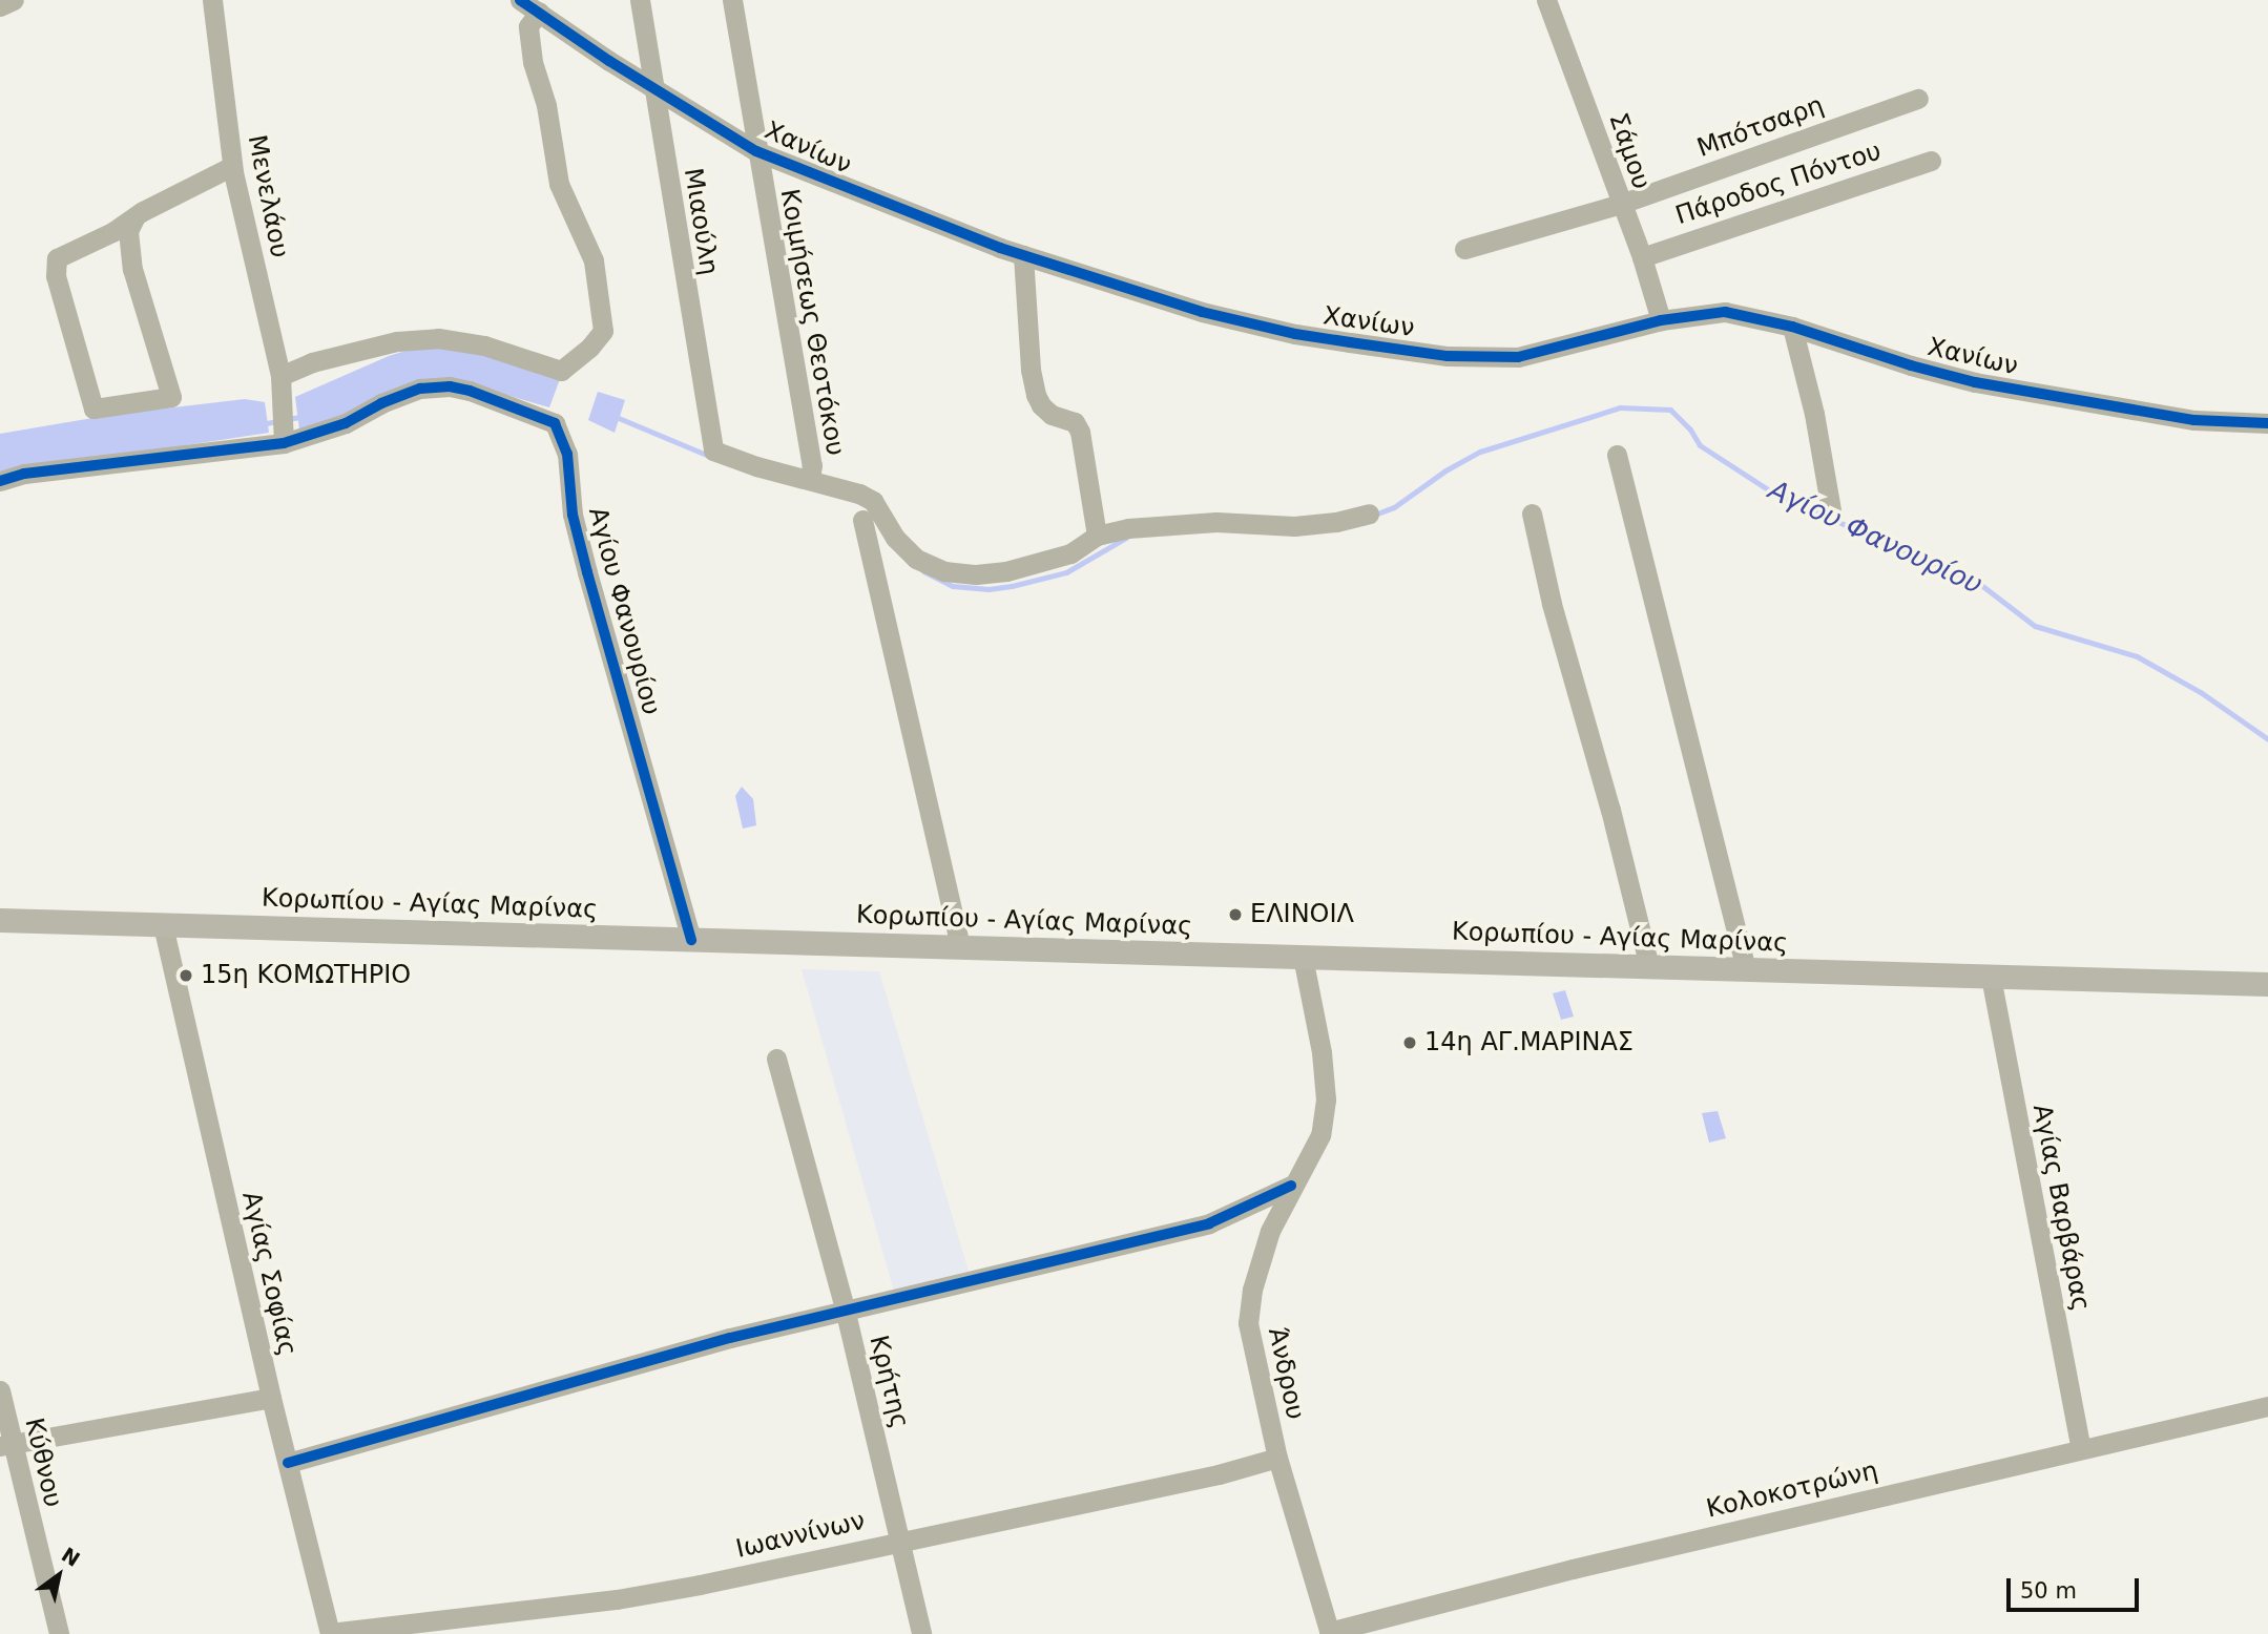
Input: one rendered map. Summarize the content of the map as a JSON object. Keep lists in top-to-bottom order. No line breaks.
{"streets":{"main road":["Κορωπίου - Αγίας Μαρίνας"],"street":["Μπότσαρη","Χανίων","Σάμου","Πάροδος Πόντου","Μενελάου","Μιαούλη","Κοιμήσεως Θεοτόκου","Αγίου Φανουρίου","Αγίας Βαρβάρας","Αγίας Σοφίας","Άνδρου","Κρήτης","Κύθνου","Κολοκοτρώνη","Ιωαννίνων"]},"crossings":[["Μπότσαρη","Σάμου"],["Χανίων","Σάμου"],["Χανίων","Μιαούλη"],["Χανίων","Κοιμήσεως Θεοτόκου"],["Σάμου","Πάροδος Πόντου"],["Μενελάου","Αγίου Φανουρίου"],["Μιαούλη","Κοιμήσεως Θεοτόκου"],["Αγίου Φανουρίου","Κορωπίου - Αγίας Μαρίνας"],["Κορωπίου - Αγίας Μαρίνας","Αγίας Βαρβάρας"],["Κορωπίου - Αγίας Μαρίνας","Αγίας Σοφίας"],["Κορωπίου - Αγίας Μαρίνας","Άνδρου"],["Αγίας Βαρβάρας","Κολοκοτρώνη"],["Αγίας Σοφίας","Ιωαννίνων"],["Άνδρου","Κολοκοτρώνη"],["Άνδρου","Ιωαννίνων"],["Κρήτης","Ιωαννίνων"]],"water":["Αγίου Φανουρίου"],"places":["ΕΛΙΝΟΙΛ","15η ΚΟΜΩΤΗΡΙΟ","14η ΑΓ.ΜΑΡΙΝΑΣ"],"scale_bar":"50 m","north":"top right"}
